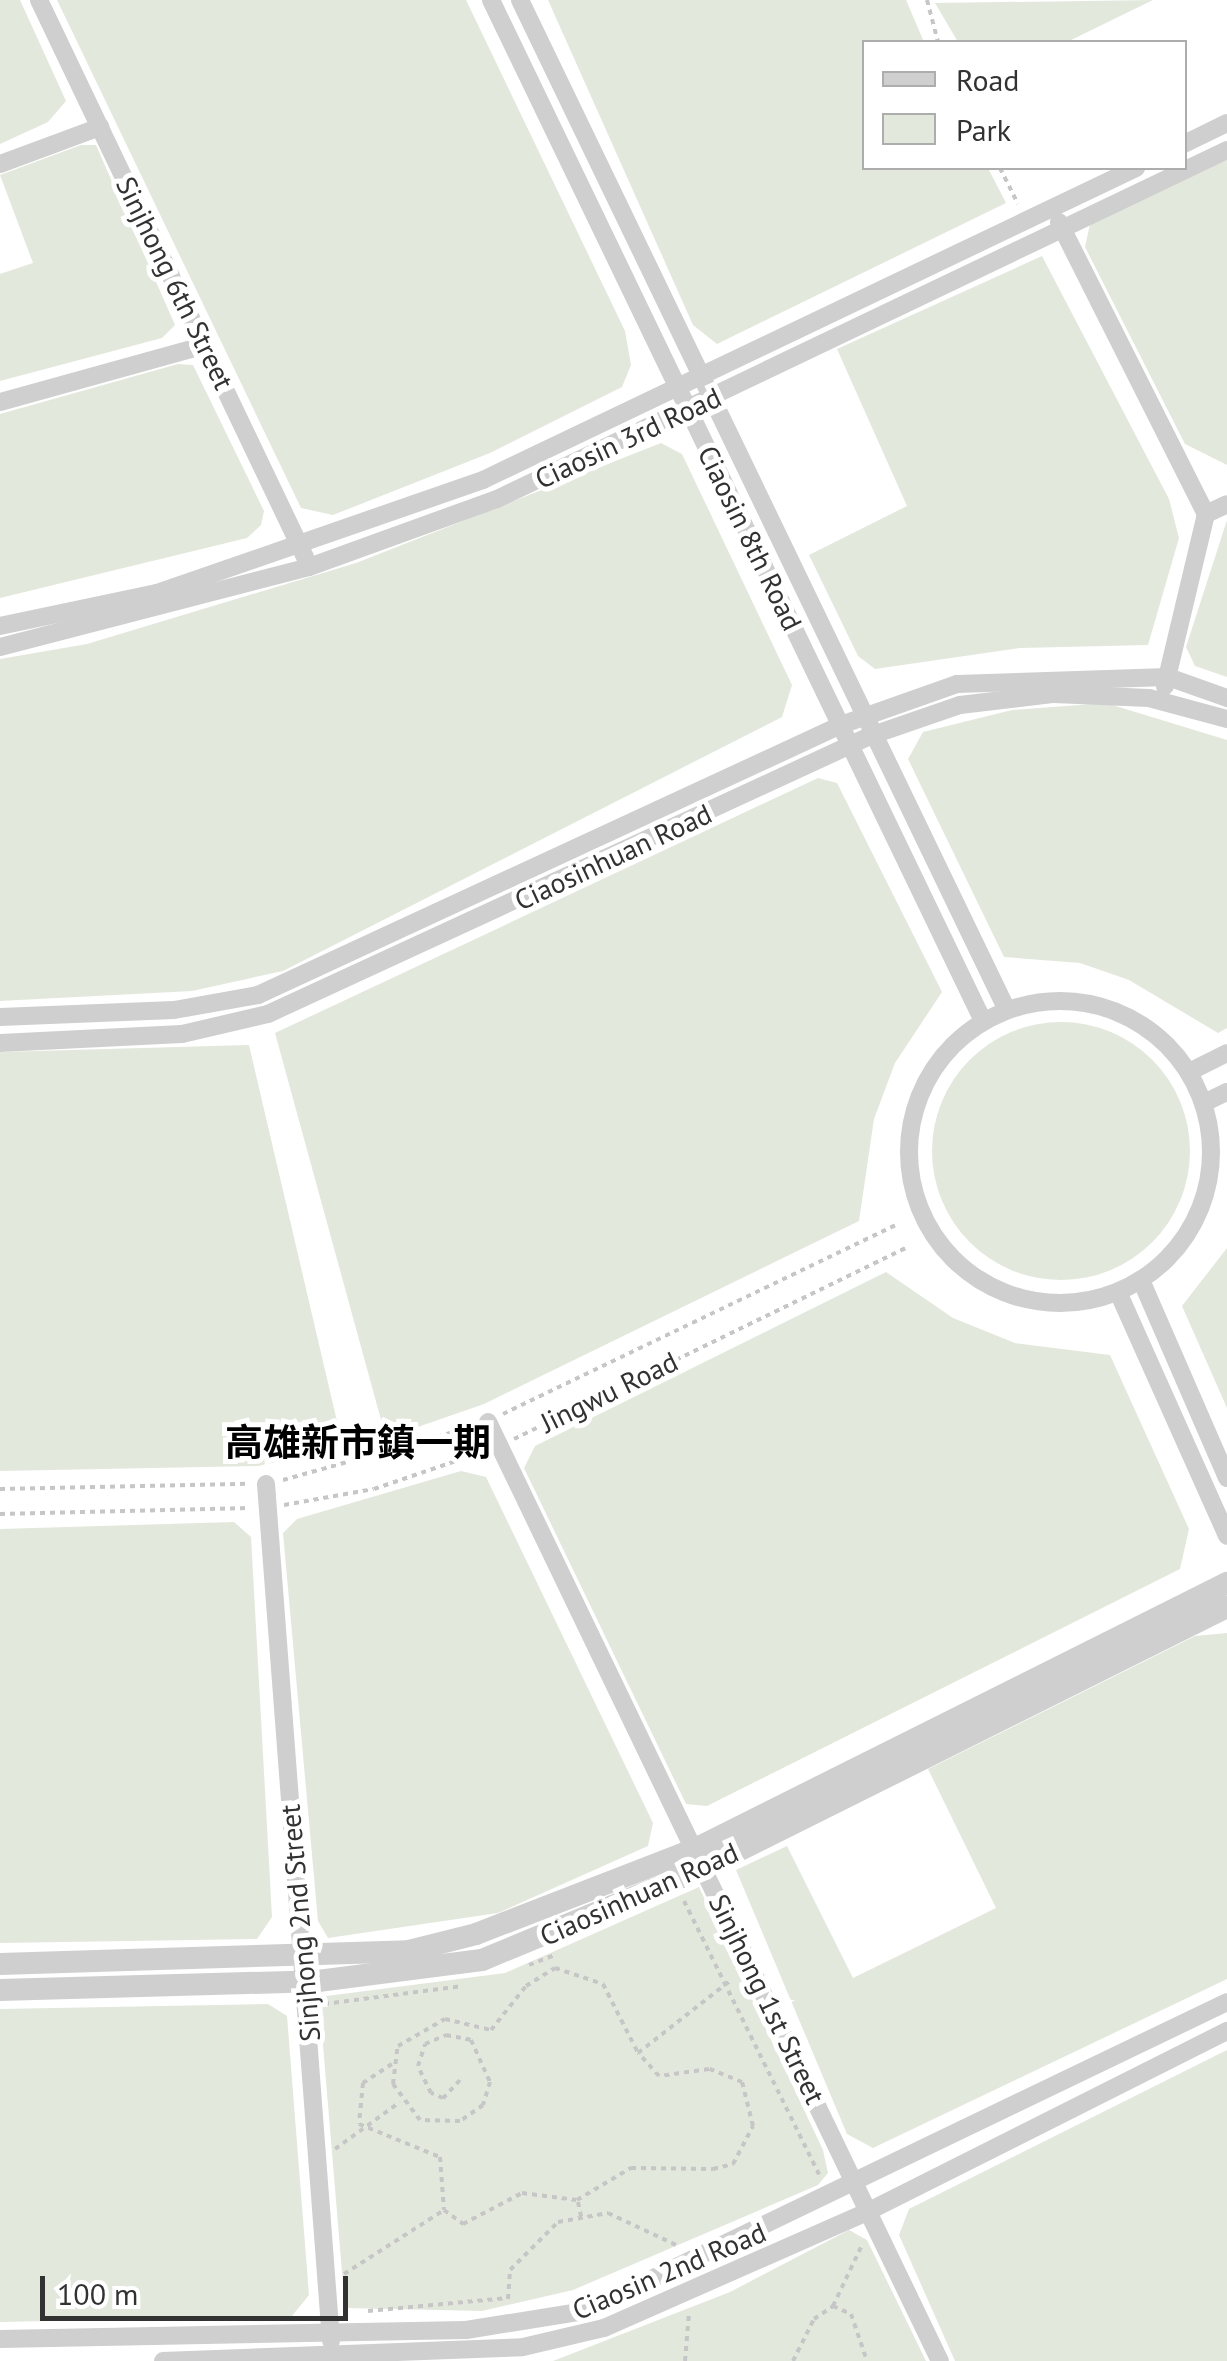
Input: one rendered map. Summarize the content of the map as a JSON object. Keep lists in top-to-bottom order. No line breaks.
{"streets":{"street":["Sinjhong 6th Street","Ciaosin 3rd Road","Ciaosin 8th Road","Ciaosinhuan Road","Sinjhong 2nd Street","Sinjhong 1st Street","Ciaosin 2nd Road"],"path":["Jingwu Road"]},"crossings":[["Sinjhong 6th Street","Ciaosin 3rd Road"],["Ciaosin 3rd Road","Ciaosin 8th Road"],["Ciaosin 8th Road","Ciaosinhuan Road"],["Ciaosinhuan Road","Sinjhong 2nd Street"],["Ciaosinhuan Road","Sinjhong 1st Street"],["Jingwu Road","Sinjhong 2nd Street"],["Jingwu Road","Sinjhong 1st Street"],["Sinjhong 2nd Street","Ciaosin 2nd Road"],["Sinjhong 1st Street","Ciaosin 2nd Road"]],"districts":["高雄新市鎮一期"],"legend":["Road","Park"],"scale_bar":"100 m"}
